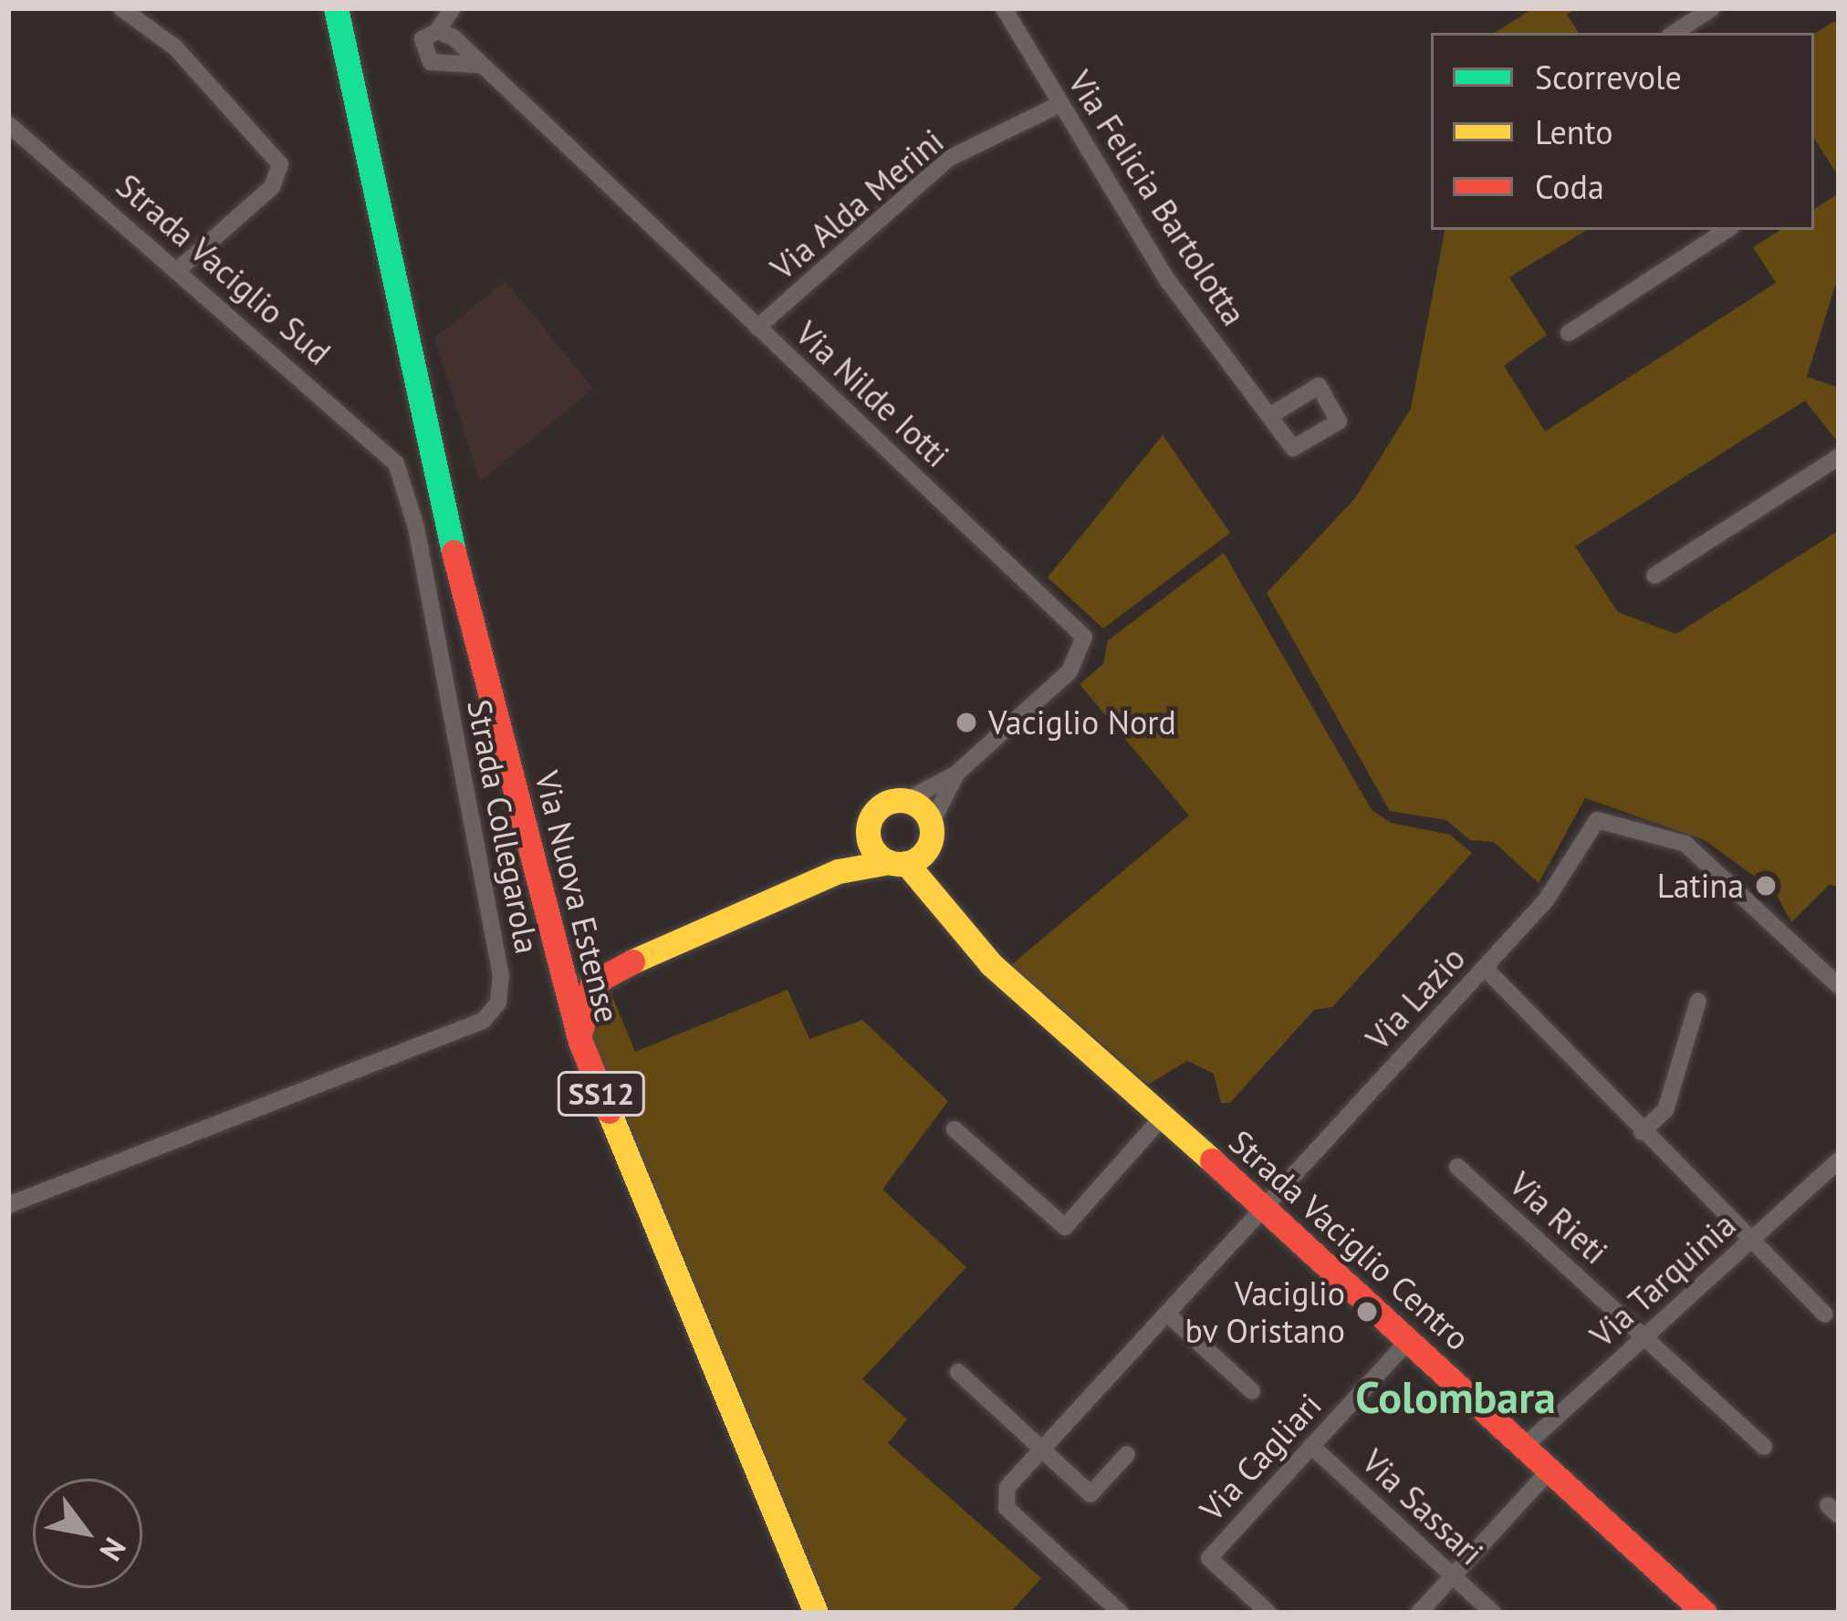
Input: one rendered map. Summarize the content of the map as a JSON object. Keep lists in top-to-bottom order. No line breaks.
{"streets":{"main road":["Via Nuova Estense","SS12","Strada Vaciglio Centro"],"street":["Via Felicia Bartolotta","Via Alda Merini","Strada Vaciglio Sud","Via Nilde Iotti","Strada Collegarola","Via Lazio","Via Rieti","Via Tarquinia","Via Cagliari","Via Sassari"]},"crossings":[["Via Felicia Bartolotta","Via Alda Merini"],["Via Alda Merini","Via Nilde Iotti"],["Strada Vaciglio Sud","Strada Collegarola"],["Via Nilde Iotti","Strada Vaciglio Centro"],["Via Lazio","Strada Vaciglio Centro"],["Via Rieti","Via Tarquinia"],["Strada Vaciglio Centro","Via Tarquinia"],["Strada Vaciglio Centro","Via Cagliari"],["Via Cagliari","Via Sassari"]],"districts":["Colombara"],"places":["Vaciglio Nord","Latina","Vaciglio bv Oristano"],"legend":["Scorrevole","Lento","Coda"],"north":"bottom right"}
